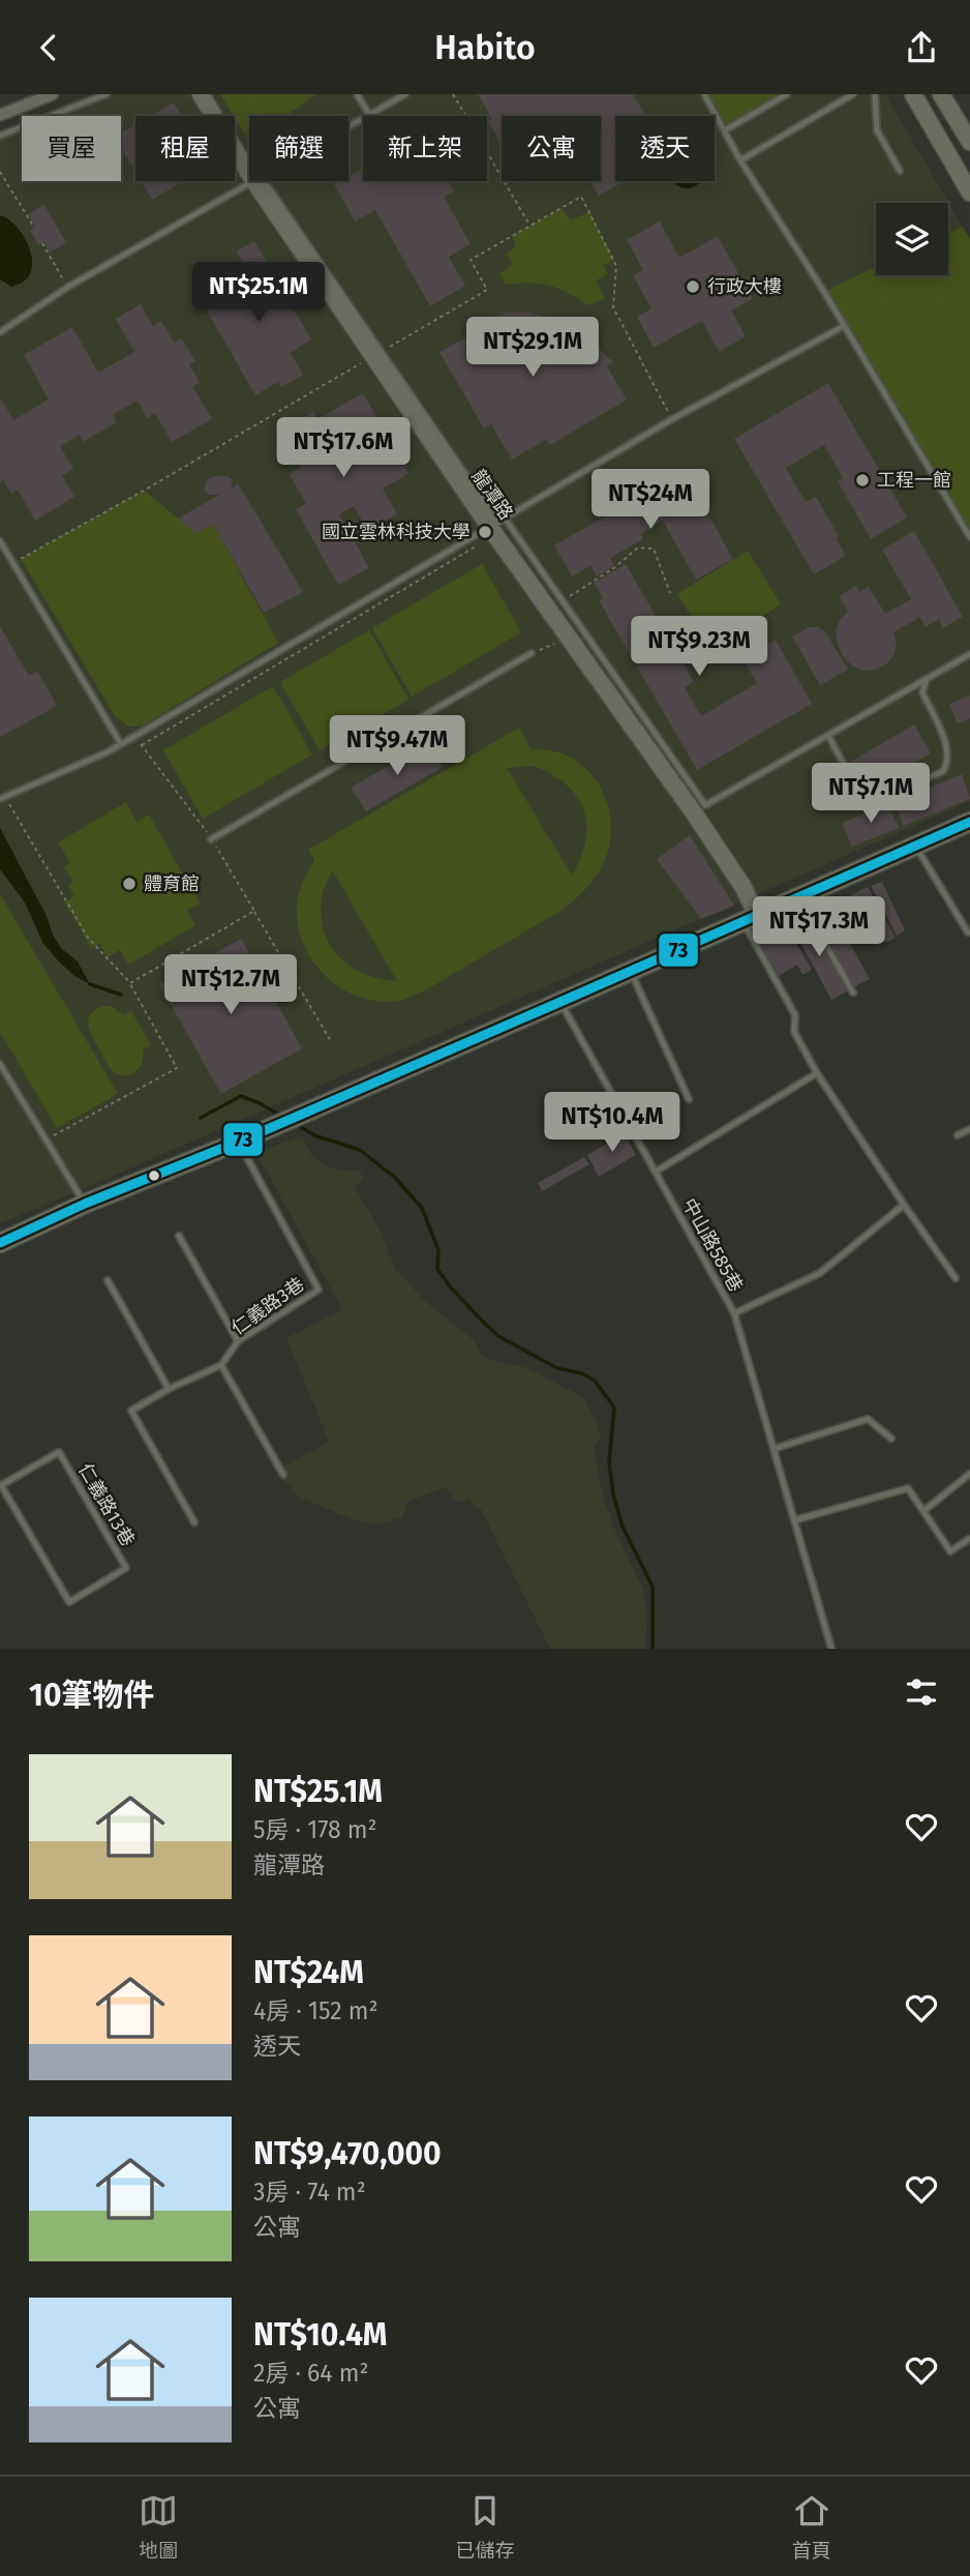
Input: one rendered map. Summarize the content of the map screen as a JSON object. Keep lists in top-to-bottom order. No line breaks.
{"streets":{"street":["龍潭路"],"lane":["中山路585巷","仁義路3巷","仁義路13巷"]},"places":["行政大樓","工程一館","國立雲林科技大學","體育館"],"lines":["transit line 73"],"page":{"header":"Habito","chip":["買屋","租屋","篩選","新上架","公寓","透天"],"price":["NT$25.1M","NT$29.1M","NT$17.6M","NT$24M","NT$9.23M","NT$9.47M","NT$7.1M","NT$17.3M","NT$12.7M","NT$10.4M"],"heading":"10筆物件","list":[{"name":"NT$25.1M","note":"5房 · 178 m² · 龍潭路"},{"name":"NT$24M","note":"4房 · 152 m² · 透天"},{"name":"NT$9,470,000","note":"3房 · 74 m² · 公寓"},{"name":"NT$10.4M","note":"2房 · 64 m² · 公寓"}],"tabs":["地圖","已儲存","首頁"]}}
